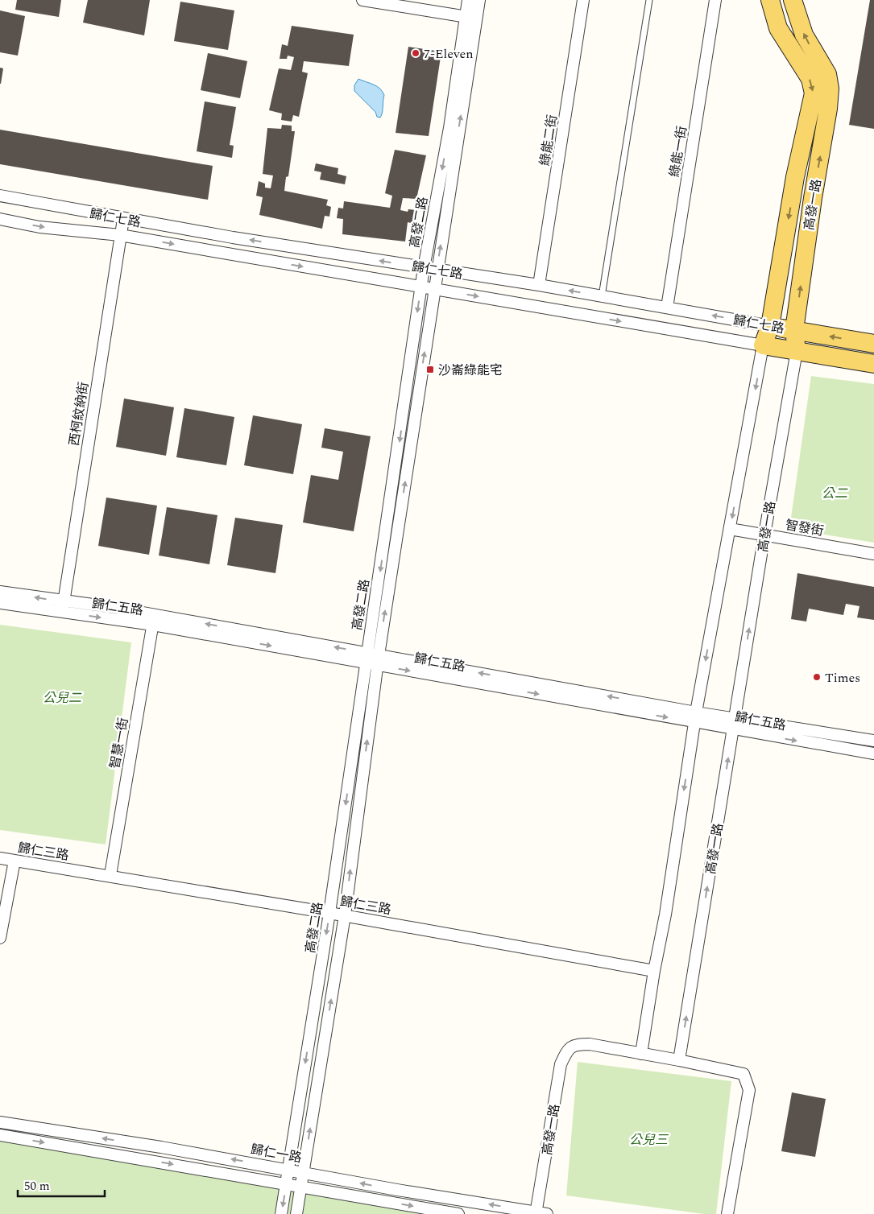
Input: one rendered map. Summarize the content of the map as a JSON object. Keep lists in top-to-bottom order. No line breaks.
{"streets":{"main road":["高發一路","歸仁七路"],"street":["綠能二街","綠能一街","高發二路","西柯紋納街","智發街","歸仁五路","智慧一街","歸仁三路","歸仁一路"]},"crossings":[["綠能二街","歸仁七路"],["綠能一街","歸仁七路"],["高發一路","歸仁七路"],["高發一路","智發街"],["高發一路","歸仁五路"],["高發一路","歸仁三路"],["高發一路","歸仁一路"],["歸仁七路","高發二路"],["歸仁七路","西柯紋納街"],["高發二路","歸仁五路"],["高發二路","歸仁三路"],["高發二路","歸仁一路"],["西柯紋納街","歸仁五路"],["歸仁五路","智慧一街"],["智慧一街","歸仁三路"]],"parks":["公二","公兒二","公兒三"],"places":{"other":["7-Eleven","Times"],"transit":["沙崙綠能宅"]},"scale_bar":"50 m"}
